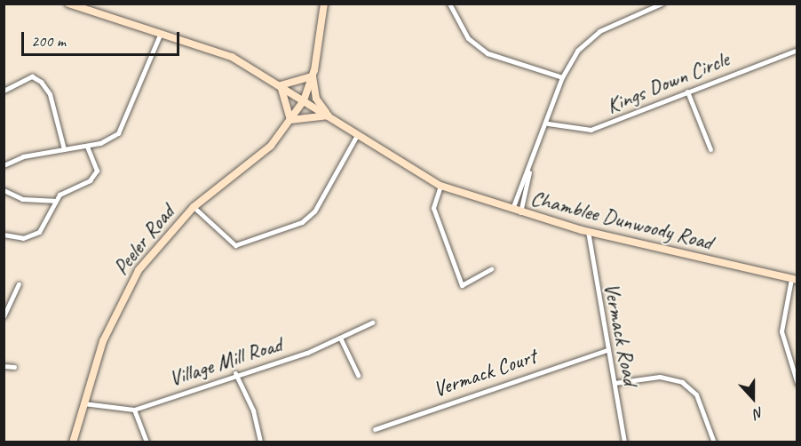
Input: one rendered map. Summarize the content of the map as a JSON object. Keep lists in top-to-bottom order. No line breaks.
{"streets":{"street":["Kings Down Circle","Chamblee Dunwoody Road","Peeler Road","Vermack Road","Village Mill Road","Vermack Court"]},"crossings":[["Chamblee Dunwoody Road","Vermack Road"],["Peeler Road","Village Mill Road"],["Vermack Road","Vermack Court"]],"scale_bar":"200 m","north":"bottom"}
